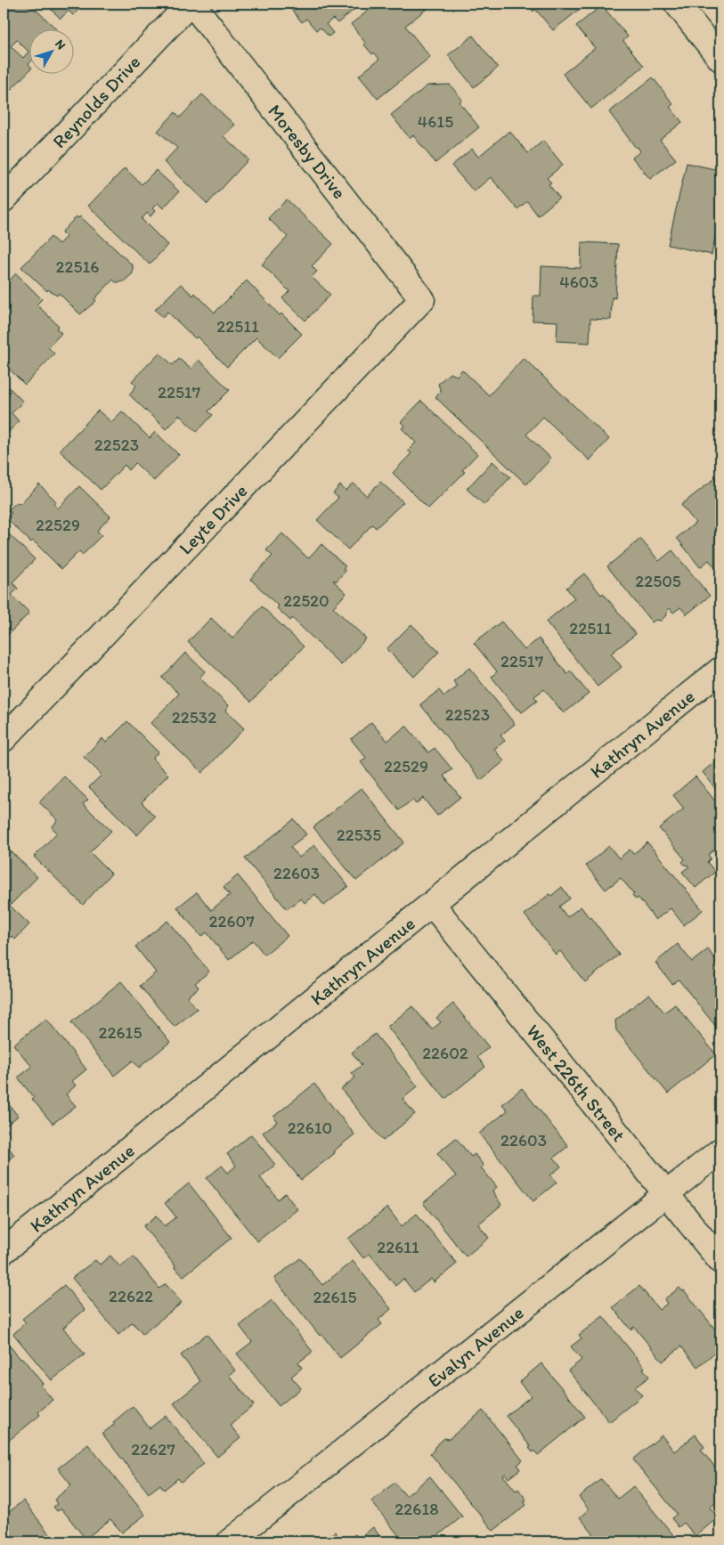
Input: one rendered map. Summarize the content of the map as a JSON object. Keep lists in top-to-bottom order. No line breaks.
{"streets":{"street":["Reynolds Drive","Moresby Drive","Leyte Drive","Kathryn Avenue","West 226th Street","Evalyn Avenue"]},"crossings":[["Reynolds Drive","Moresby Drive"],["Moresby Drive","Leyte Drive"],["Kathryn Avenue","West 226th Street"],["West 226th Street","Evalyn Avenue"]],"house_numbers":["4615","22516","4603","22511","22517","22523","22529","22505","22520","22511","22517","22523","22532","22529","22535","22603","22607","22615","22602","22610","22603","22611","22622","22615","22627","22618"],"north":"top right"}
